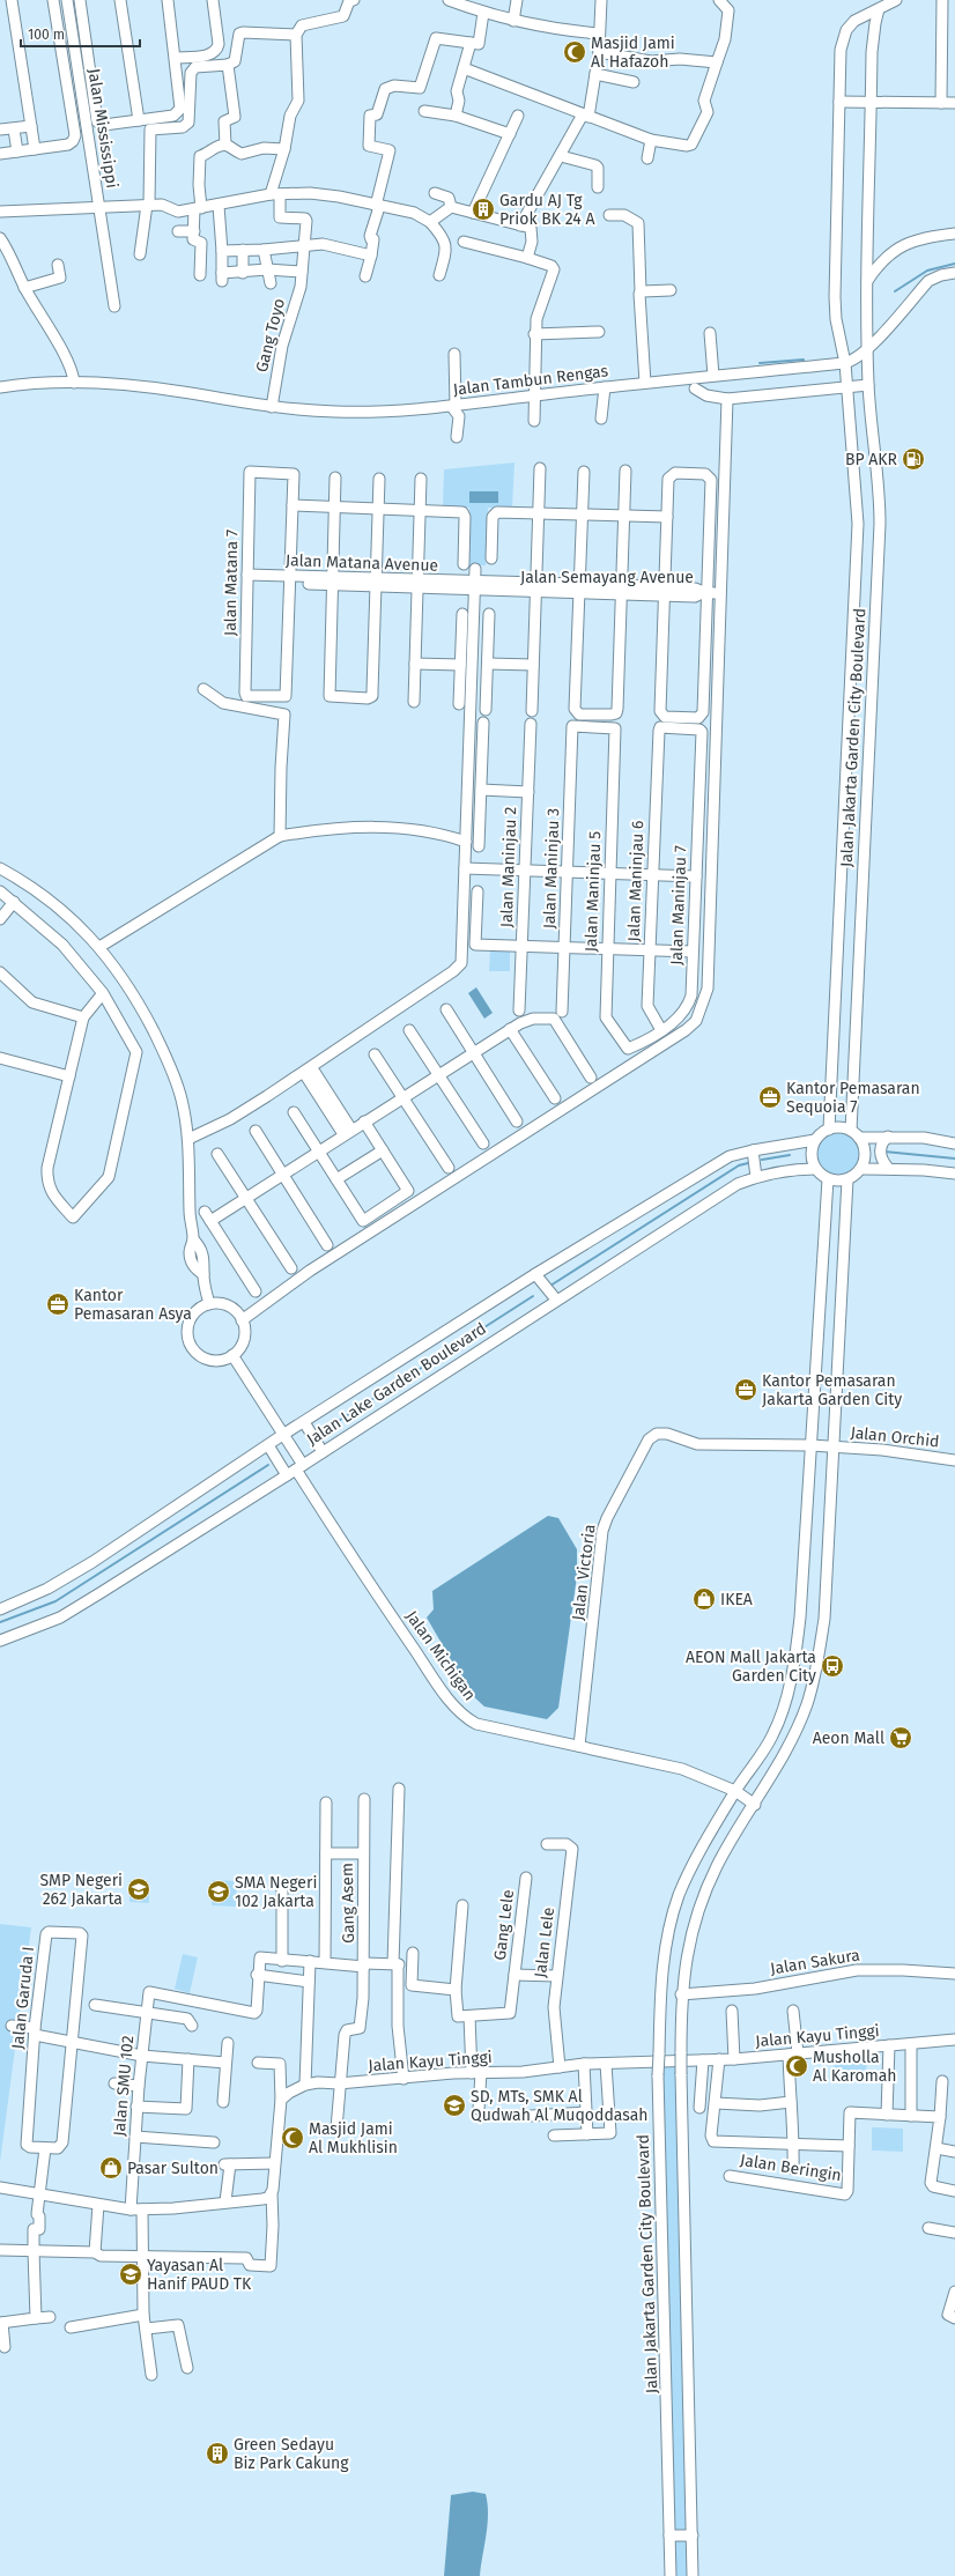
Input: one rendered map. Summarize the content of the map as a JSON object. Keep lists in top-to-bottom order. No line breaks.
{"streets":{"street":["Jalan Mississippi","Gang Toyo","Jalan Tambun Rengas","Jalan Matana Avenue","Jalan Semayang Avenue","Jalan Matana 7","Jalan Jakarta Garden City Boulevard","Jalan Maninjau 2","Jalan Maninjau 3","Jalan Maninjau 6","Jalan Maninjau 5","Jalan Maninjau 7","Jalan Lake Garden Boulevard","Jalan Orchid","Jalan Victoria","Jalan Michigan","Gang Asem","Gang Lele","Jalan Lele","Jalan Sakura","Jalan Garuda I","Jalan Kayu Tinggi","Jalan SMU 102","Jalan Beringin"]},"crossings":[["Gang Toyo","Jalan Tambun Rengas"],["Jalan Tambun Rengas","Jalan Jakarta Garden City Boulevard"],["Jalan Matana Avenue","Jalan Semayang Avenue"],["Jalan Matana Avenue","Jalan Matana 7"],["Jalan Jakarta Garden City Boulevard","Jalan Lake Garden Boulevard"],["Jalan Jakarta Garden City Boulevard","Jalan Victoria"],["Jalan Jakarta Garden City Boulevard","Jalan Michigan"],["Jalan Maninjau 3","Jalan Maninjau 5"],["Jalan Maninjau 6","Jalan Maninjau 7"],["Jalan Maninjau 5","Jalan Maninjau 7"],["Jalan Lake Garden Boulevard","Jalan Michigan"],["Jalan Orchid","Jalan Victoria"],["Jalan Victoria","Jalan Michigan"],["Gang Asem","Jalan SMU 102"],["Jalan Lele","Jalan Kayu Tinggi"]],"places":{"mosque":["Masjid Jami Al Hafazoh","Musholla Al Karomah","Masjid Jami Al Mukhlisin"],"building":["Gardu AJ Tg Priok BK 24 A","Green Sedayu Biz Park Cakung"],"fuel station":["BP AKR"],"office":["Kantor Pemasaran Sequoia 7","Kantor Pemasaran Asya","Kantor Pemasaran Jakarta Garden City"],"shop":["IKEA","Pasar Sulton"],"bus stop":["AEON Mall Jakarta Garden City"],"supermarket":["Aeon Mall"],"school or university":["SMP Negeri 262 Jakarta","SMA Negeri 102 Jakarta","SD, MTs, SMK Al Qudwah Al Muqoddasah","Yayasan Al Hanif PAUD TK"]},"scale_bar":"100 m"}
